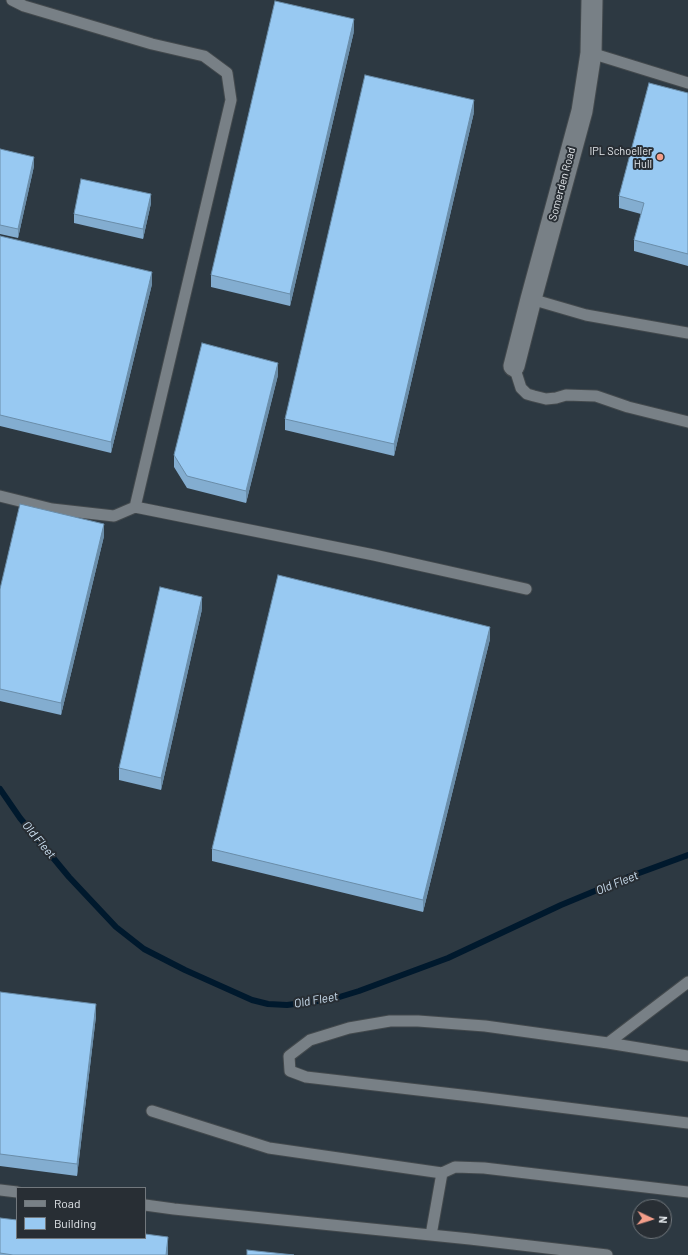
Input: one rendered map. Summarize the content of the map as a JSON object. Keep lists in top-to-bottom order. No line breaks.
{"streets":{"street":["Somerden Road"]},"water":["Old Fleet"],"places":["IPL Schoeller Hull"],"legend":["Road","Building"],"north":"right"}
